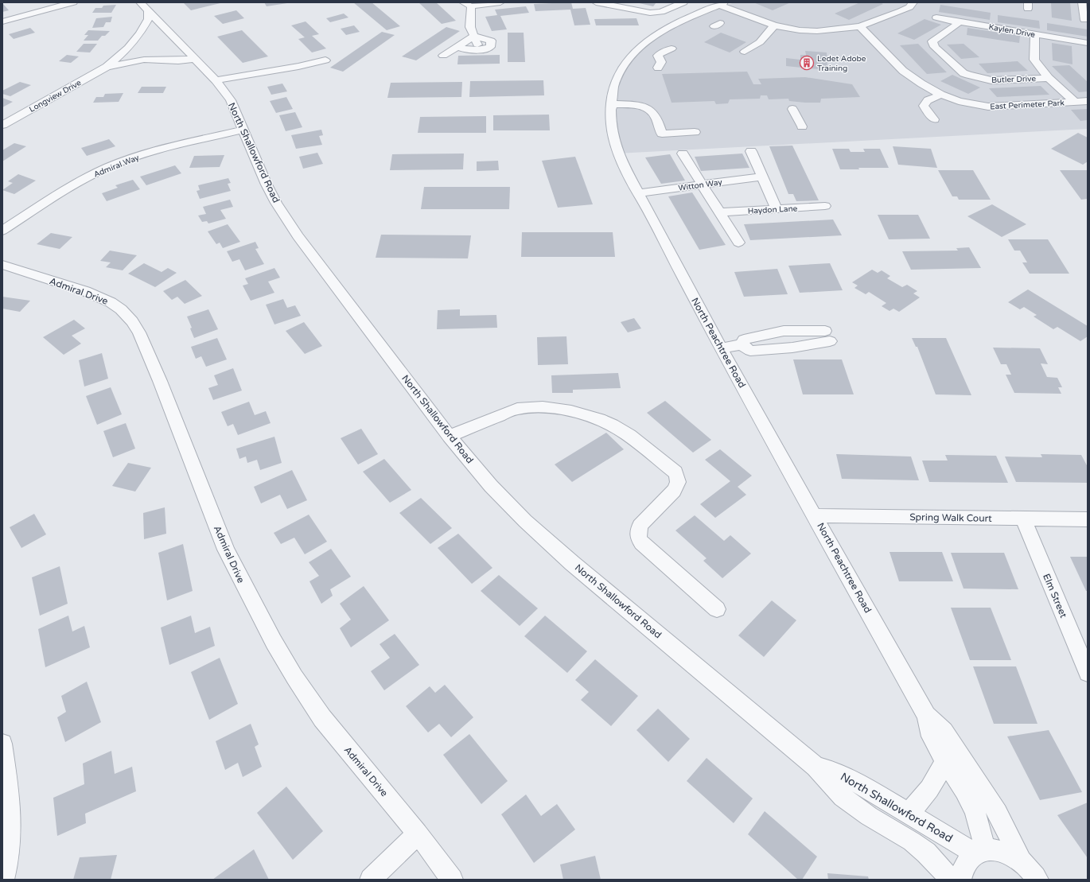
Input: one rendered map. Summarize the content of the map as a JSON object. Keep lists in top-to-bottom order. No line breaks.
{"streets":{"street":["Kaylen Drive","Butler Drive","Longview Drive","East Perimeter Park","North Shallowford Road","Admiral Way","Witton Way","Haydon Lane","Admiral Drive","North Peachtree Road","Spring Walk Court","Elm Street"]},"crossings":[["Kaylen Drive","Butler Drive"],["Longview Drive","North Shallowford Road"],["North Shallowford Road","Admiral Way"],["North Shallowford Road","North Peachtree Road"],["Witton Way","North Peachtree Road"],["North Peachtree Road","Spring Walk Court"],["Spring Walk Court","Elm Street"]],"places":{"building":["Ledet Adobe Training"]}}
